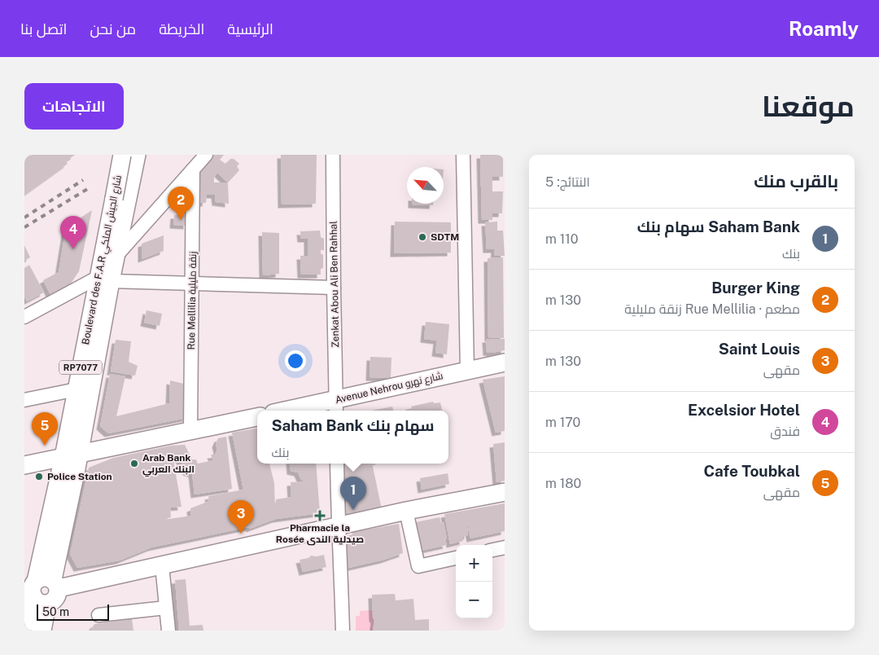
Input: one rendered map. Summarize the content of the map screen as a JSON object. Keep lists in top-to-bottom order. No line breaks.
{"streets":{"main road":["Boulevard des F.A.R شارع الجيش الملكي","RP7077","Avenue Nehrou شارع نهرو"],"street":["Zenkat Abou Ali Ben Rahhal","Rue Mellilia زنقة مليلية"]},"crossings":[["Zenkat Abou Ali Ben Rahhal","Avenue Nehrou شارع نهرو"]],"places":{"other":["SDTM","Arab Bank البنك العربي","Police Station"],"health":["Pharmacie la Rosée صيدلية الندى"]},"scale_bar":"50 m","north":"top left","page":{"header":"Roamly","nav":["الرئيسية","الخريطة","من نحن","اتصل بنا"],"title":"موقعنا","buttons":"الاتجاهات","heading":["بالقرب منك","النتائج: 5"],"pins":["2","4","5","1","3"],"list":[{"mark":"1","name":"Saham Bank سهام بنك","note":"بنك","value":"110 m"},{"mark":"2","name":"Burger King","note":"مطعم · Rue Mellilia زنقة مليلية","value":"130 m"},{"mark":"3","name":"Saint Louis","note":"مقهى","value":"130 m"},{"mark":"4","name":"Excelsior Hotel","note":"فندق","value":"170 m"},{"mark":"5","name":"Cafe Toubkal","note":"مقهى","value":"180 m"}],"popup":["Saham Bank سهام بنك","بنك"],"map_buttons":["+","−"],"scale":"50 m"}}
